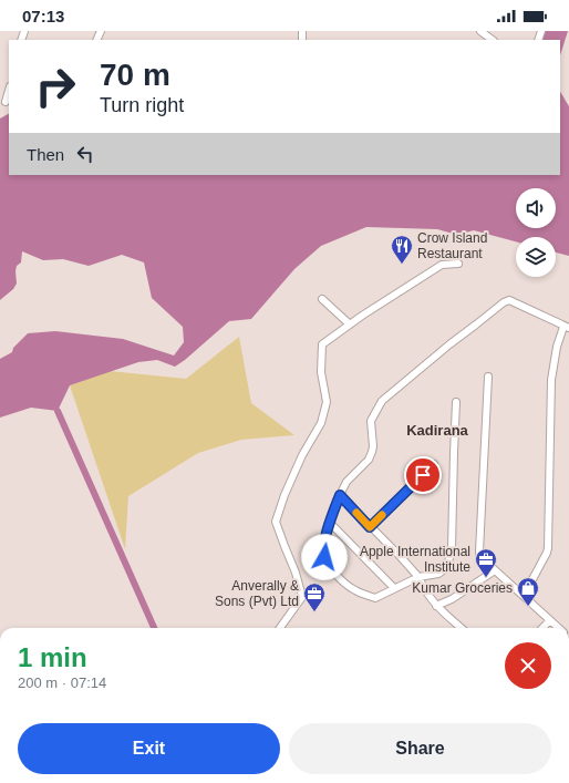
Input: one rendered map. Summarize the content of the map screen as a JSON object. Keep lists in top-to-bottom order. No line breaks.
{"districts":["Kadirana"],"places":{"restaurant":["Crow Island Restaurant"],"office":["Apple International Institute","Anverally & Sons (Pvt) Ltd"],"shop":["Kumar Groceries"]},"page":{"status":"07:13","turn":["70 m","Turn right"],"then":"Then","heading":["1 min","200 m · 07:14"],"buttons":["Exit","Share"]}}
